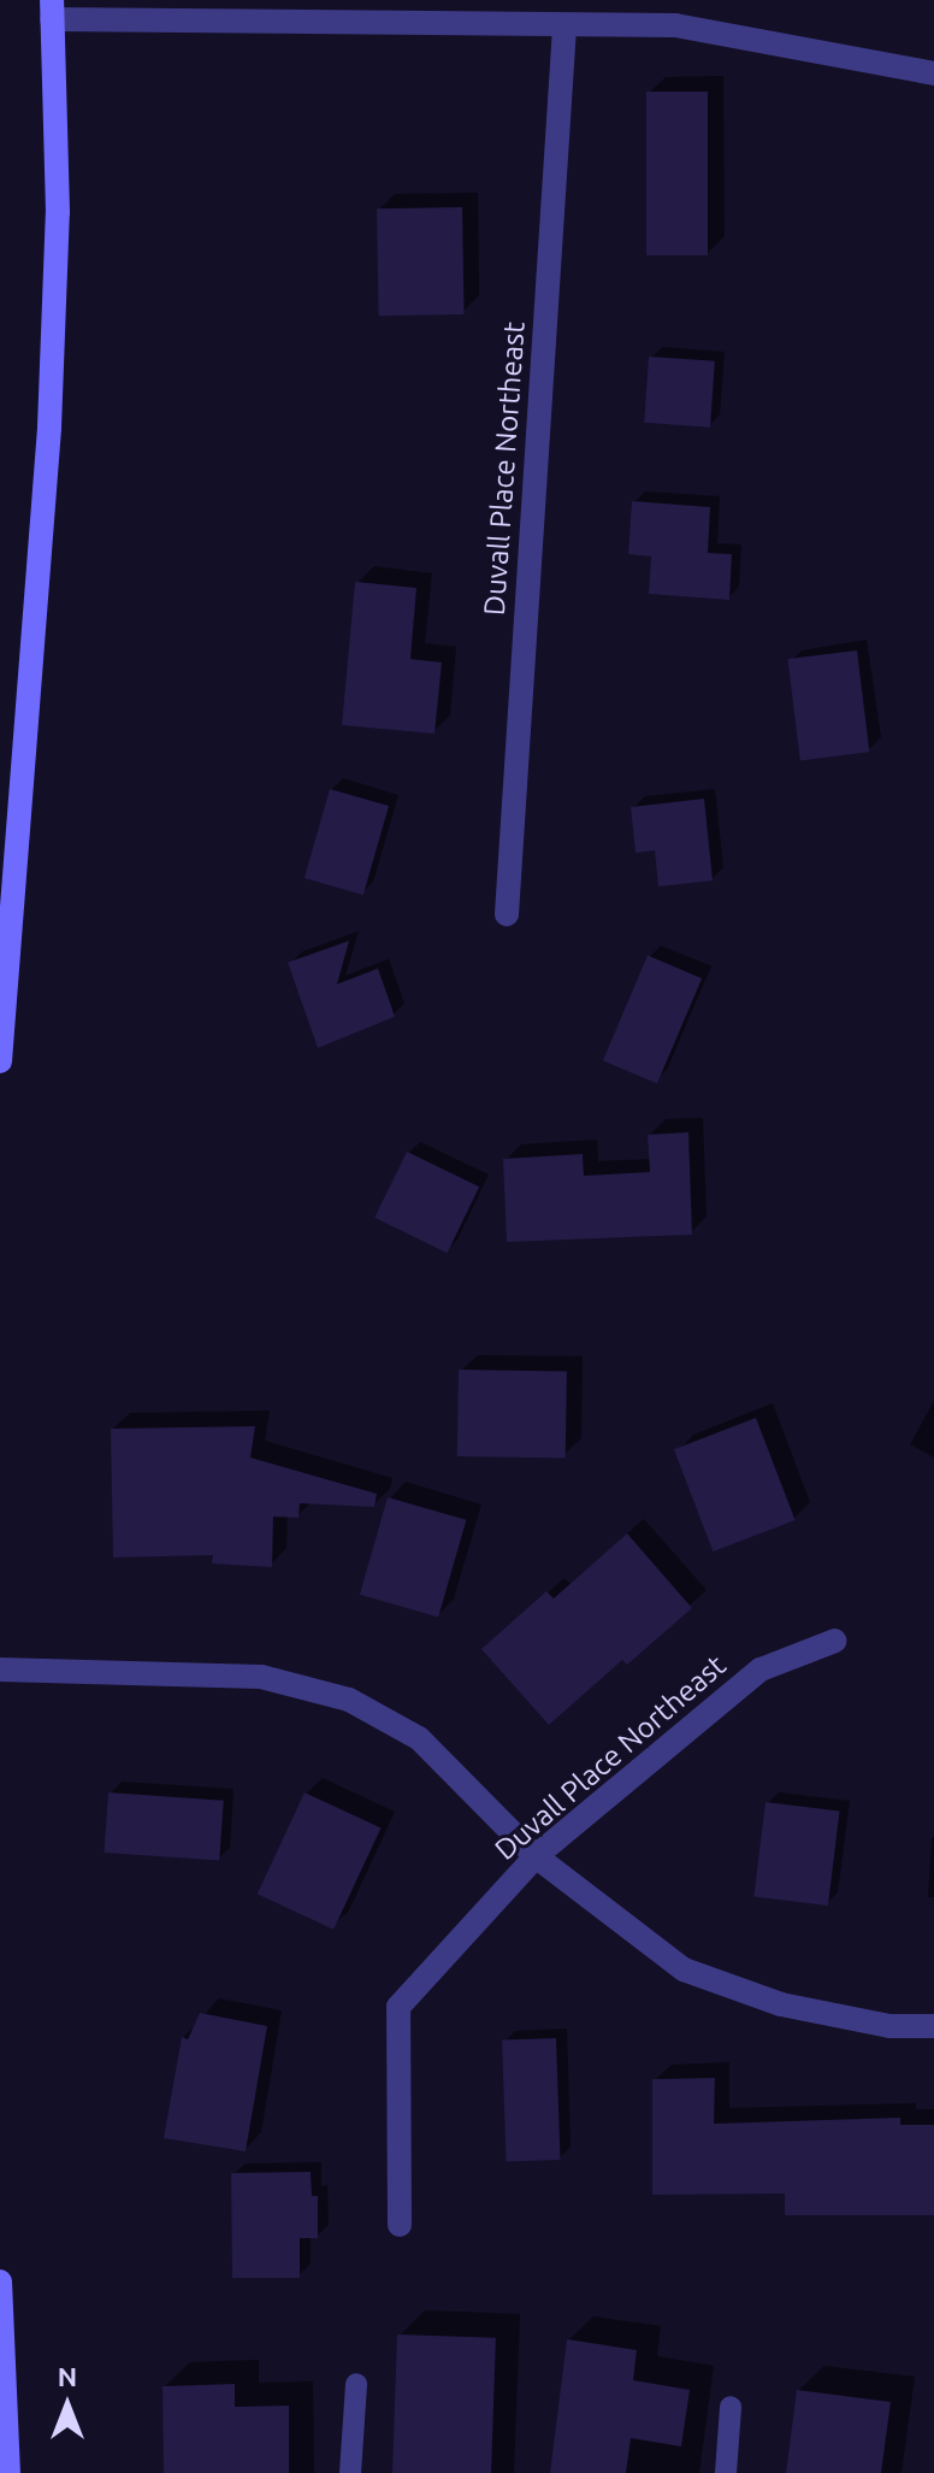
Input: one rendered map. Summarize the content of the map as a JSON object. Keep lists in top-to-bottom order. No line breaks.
{"streets":{"street":["Duvall Place Northeast"]},"north":"top"}
